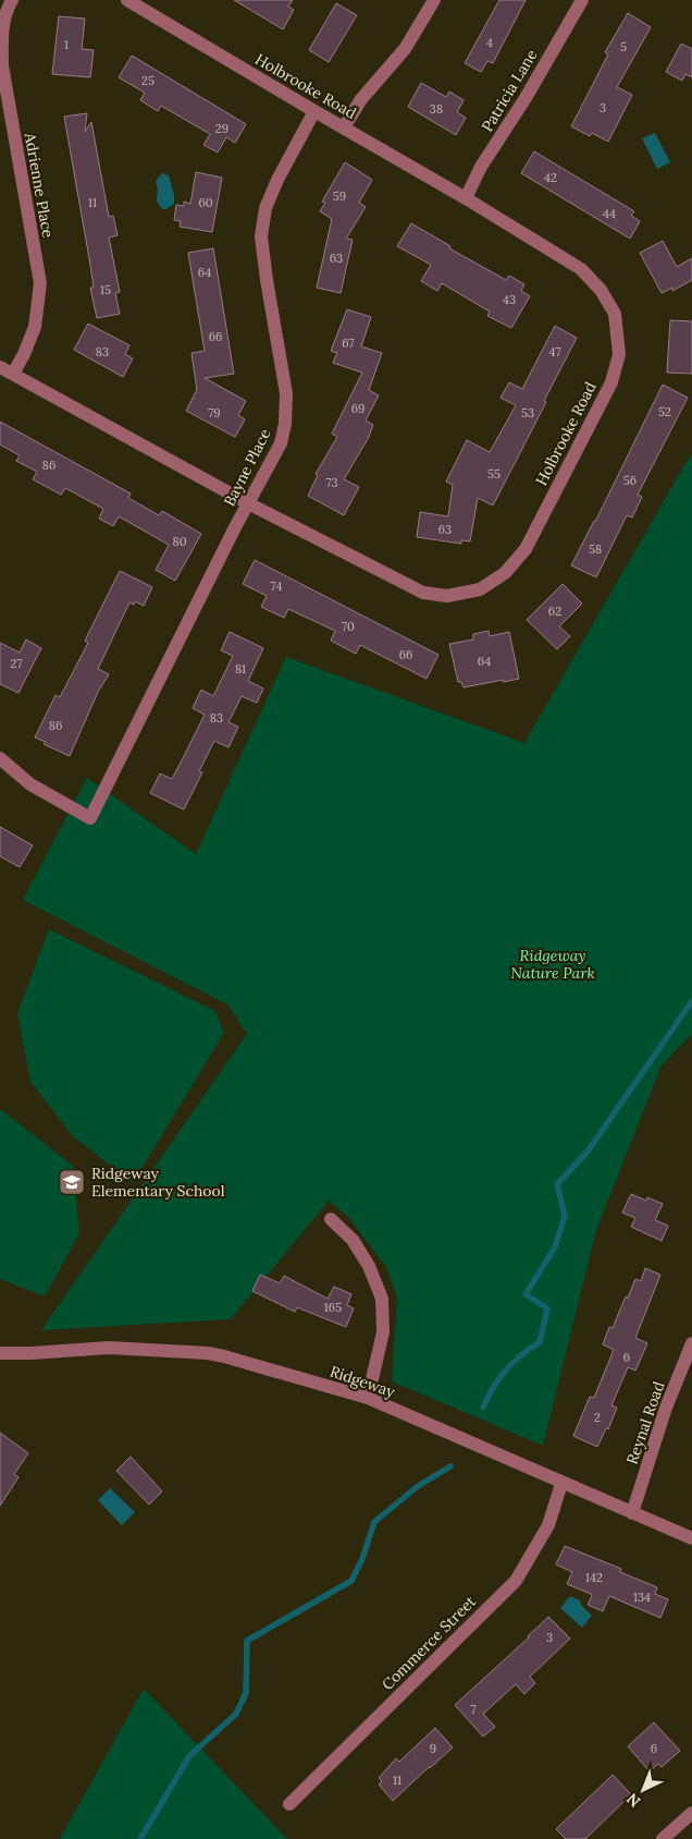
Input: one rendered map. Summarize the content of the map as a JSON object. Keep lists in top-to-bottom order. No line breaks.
{"streets":{"street":["Holbrooke Road","Patricia Lane","Adrienne Place","Bayne Place","Ridgeway","Reynal Road","Commerce Street"]},"crossings":[["Holbrooke Road","Patricia Lane"],["Holbrooke Road","Adrienne Place"],["Holbrooke Road","Bayne Place"],["Ridgeway","Reynal Road"],["Ridgeway","Commerce Street"]],"parks":["Ridgeway Nature Park"],"places":{"school or university":["Ridgeway Elementary School"]},"house_numbers":["4","1","5","25","3","38","29","42","59","11","60","44","63","64","15","43","66","67","83","47","69","52","79","53","86","55","56","73","63","80","58","74","62","70","66","64","27","81","83","86","165","6","2","142","134","3","7","9","6","11"],"north":"bottom left"}
